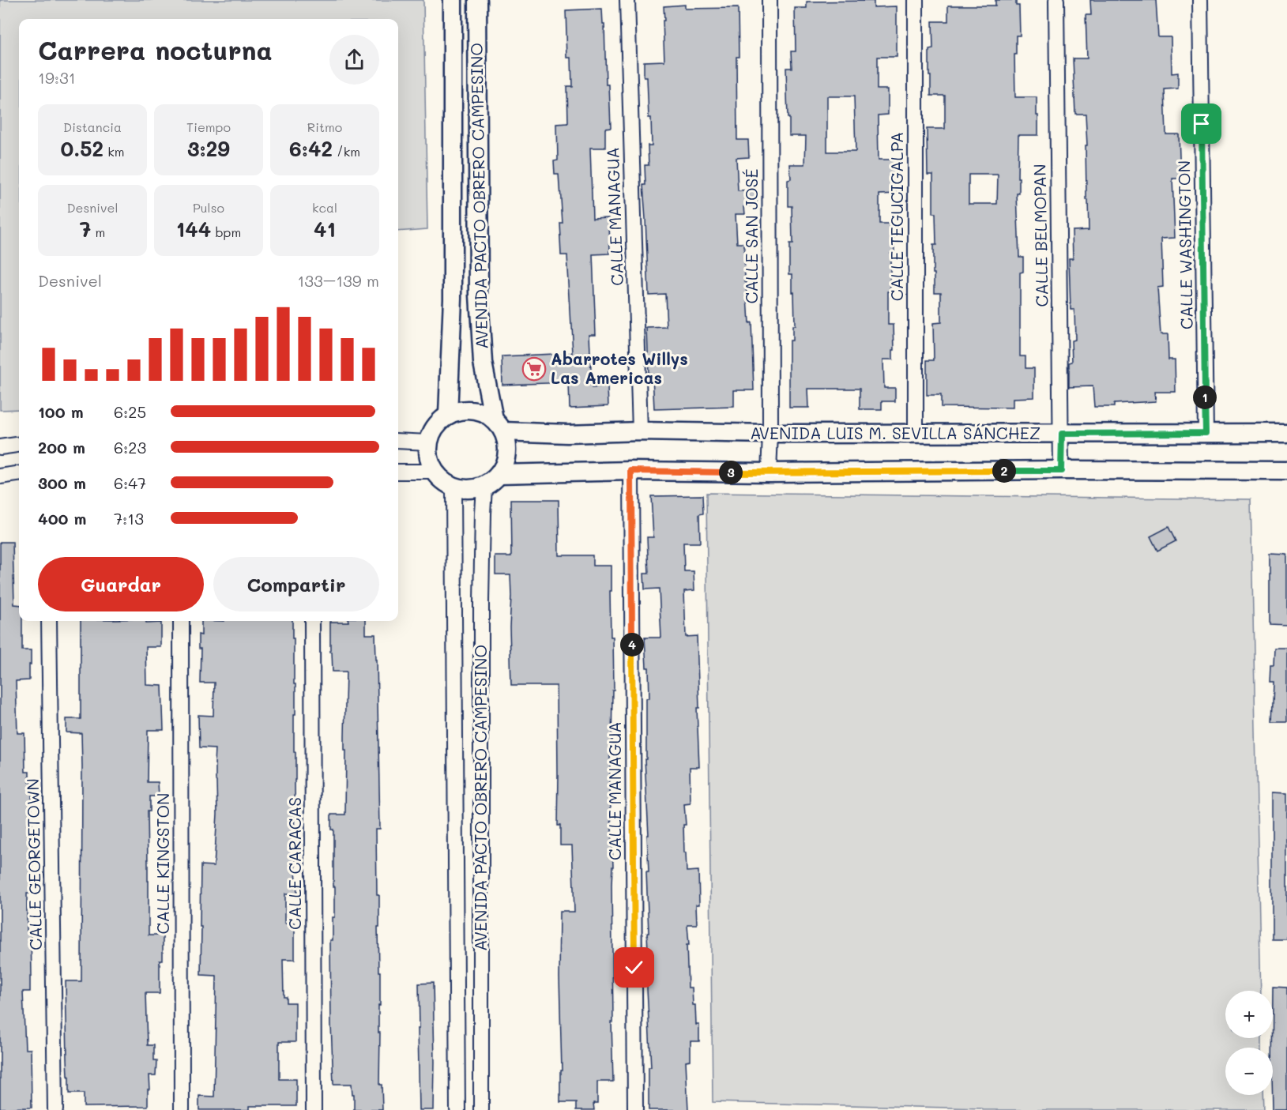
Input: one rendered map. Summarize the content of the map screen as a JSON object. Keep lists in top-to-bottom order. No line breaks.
{"streets":{"street":["AVENIDA PACTO OBRERO CAMPESINO","CALLE MANAGUA","CALLE TEGUCIGALPA","CALLE BELMOPAN","CALLE SAN JOSÉ","CALLE WASHINGTON","AVENIDA LUIS M. SEVILLA SÁNCHEZ","CALLE KINGSTON","CALLE CARACAS","CALLE GEORGETOWN"]},"crossings":[["AVENIDA PACTO OBRERO CAMPESINO","AVENIDA LUIS M. SEVILLA SÁNCHEZ"],["CALLE MANAGUA","AVENIDA LUIS M. SEVILLA SÁNCHEZ"],["CALLE TEGUCIGALPA","AVENIDA LUIS M. SEVILLA SÁNCHEZ"],["CALLE BELMOPAN","AVENIDA LUIS M. SEVILLA SÁNCHEZ"],["CALLE SAN JOSÉ","AVENIDA LUIS M. SEVILLA SÁNCHEZ"],["CALLE WASHINGTON","AVENIDA LUIS M. SEVILLA SÁNCHEZ"]],"places":{"supermarket":["Abarrotes Willys Las Americas"]},"page":{"heading":["Carrera nocturna","19:31"],"stats":[["Distancia","0.52 km"],["Tiempo","3:29"],["Ritmo","6:42 /km"],["Desnivel","7 m"],["Pulso","144 bpm"],["kcal","41"]],"chart":["Desnivel","133–139 m"],"pins":["1","2","3","4"],"list":[{"name":"100 m","note":"6:25"},{"name":"200 m","note":"6:23"},{"name":"300 m","note":"6:47"},{"name":"400 m","note":"7:13"}],"buttons":["Guardar","Compartir"],"map_buttons":["+","−"]}}
